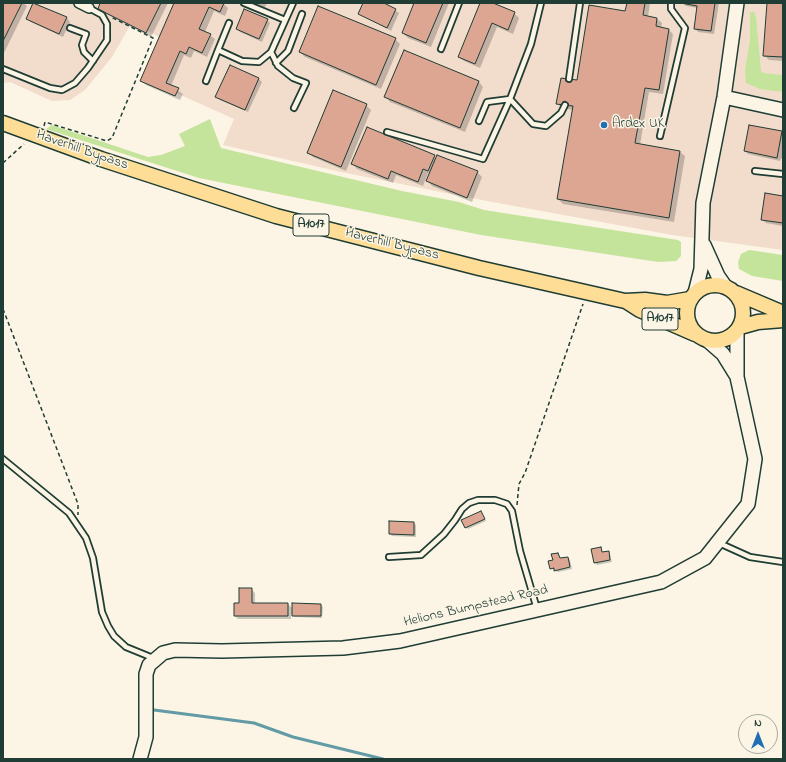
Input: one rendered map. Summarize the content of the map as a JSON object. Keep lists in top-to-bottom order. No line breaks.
{"streets":{"main road":["Haverhill Bypass","A1017"],"street":["Helions Bumpstead Road"]},"crossings":[["Haverhill Bypass","Helions Bumpstead Road"]],"places":["Ardex UK"],"north":"top"}
